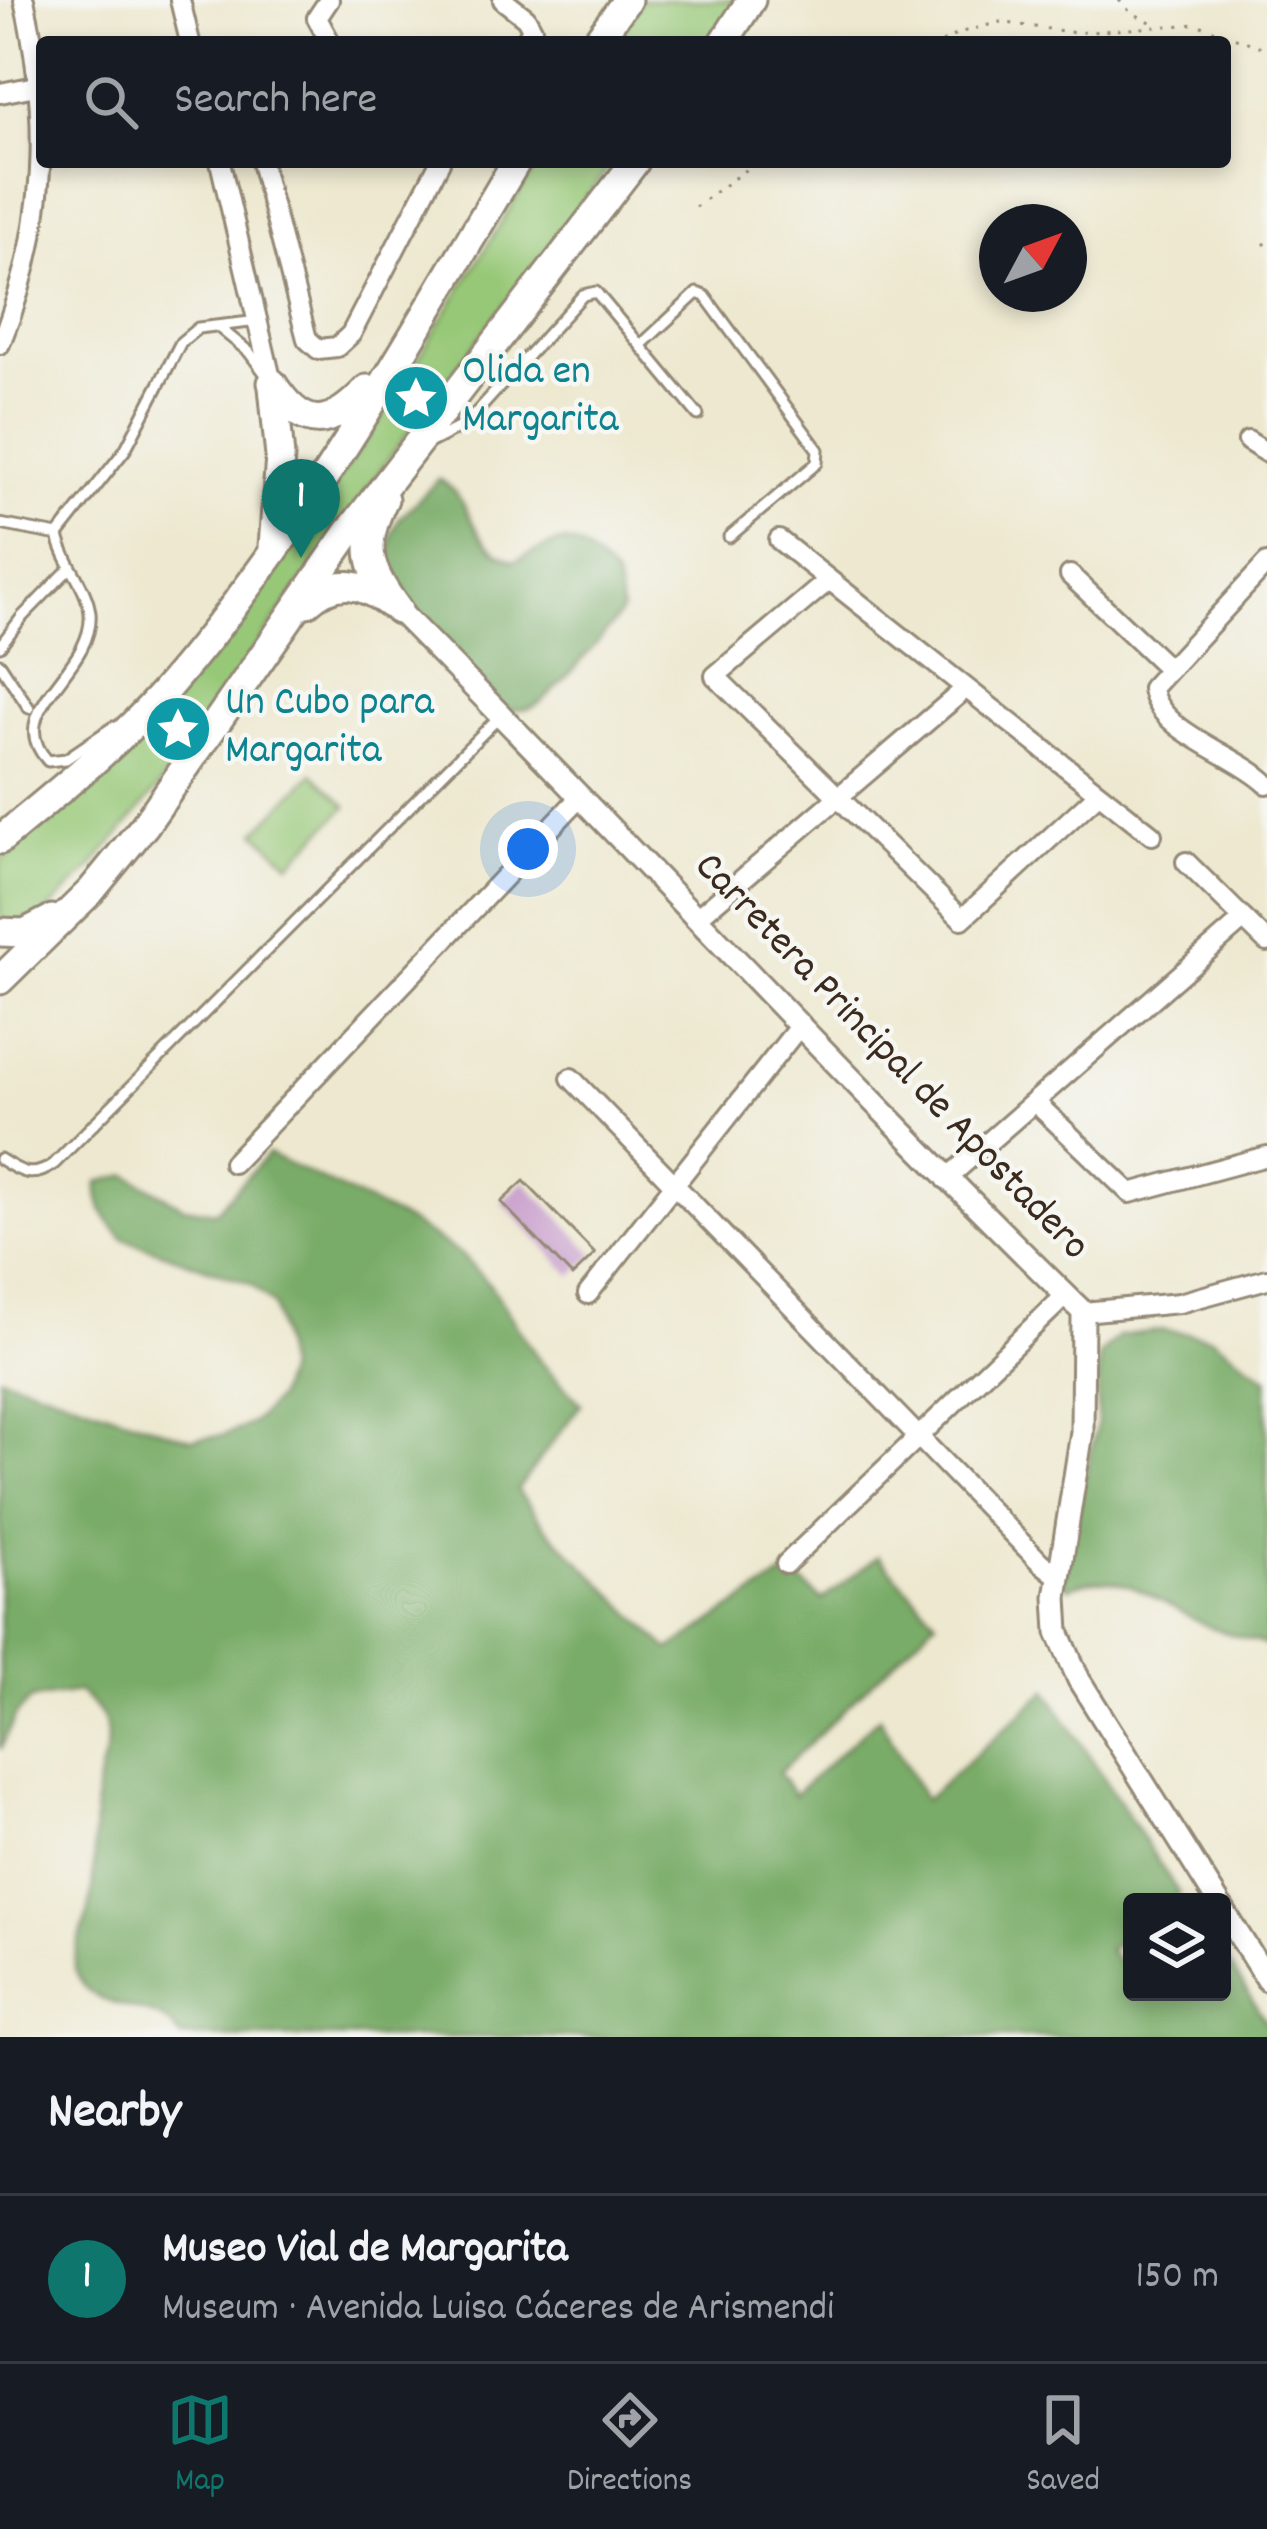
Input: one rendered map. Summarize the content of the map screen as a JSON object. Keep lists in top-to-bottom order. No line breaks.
{"streets":{"street":["Carretera Principal de Apostadero"]},"places":{"place":["Olida en Margarita","Un Cubo para Margarita"]},"north":"top right","page":{"search":"Search here","pins":"1","heading":"Nearby","list":[{"mark":"1","name":"Museo Vial de Margarita","note":"Museum · Avenida Luisa Cáceres de Arismendi","value":"150 m"}],"nav":["Map","Directions","Saved"]}}
